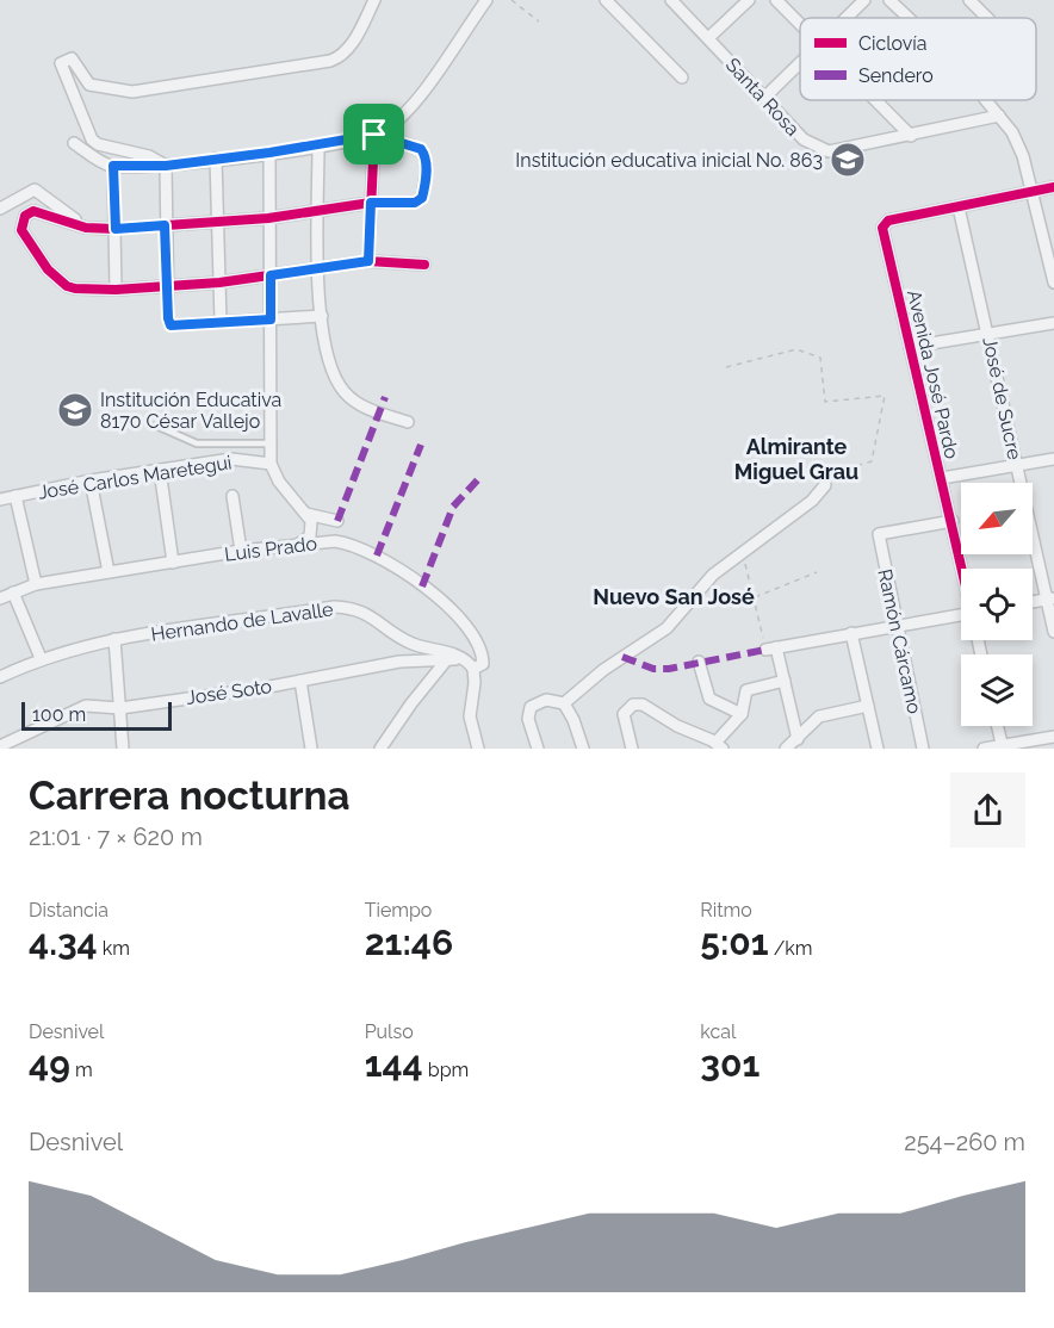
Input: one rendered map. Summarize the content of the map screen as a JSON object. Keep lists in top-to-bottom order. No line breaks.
{"streets":{"street":["Santa Rosa","Avenida José Pardo","José de Sucre","José Carlos Maretegui","Luis Prado","Hernando de Lavalle","Ramón Cárcamo","José Soto"]},"crossings":[["Avenida José Pardo","José de Sucre"],["Avenida José Pardo","Ramón Cárcamo"],["Luis Prado","Hernando de Lavalle"],["Luis Prado","José Soto"],["Hernando de Lavalle","José Soto"]],"districts":["Almirante Miguel Grau","Nuevo San José"],"places":{"school or university":["Institución educativa inicial No. 863","Institución Educativa 8170 César Vallejo"]},"legend":["Ciclovía","Sendero"],"scale_bar":"100 m","north":"bottom left","page":{"scale":"100 m","heading":["Carrera nocturna","21:01 · 7 × 620 m"],"stats":[["Distancia","4.34 km"],["Tiempo","21:46"],["Ritmo","5:01 /km"],["Desnivel","49 m"],["Pulso","144 bpm"],["kcal","301"]],"chart":["Desnivel","254–260 m"]}}
